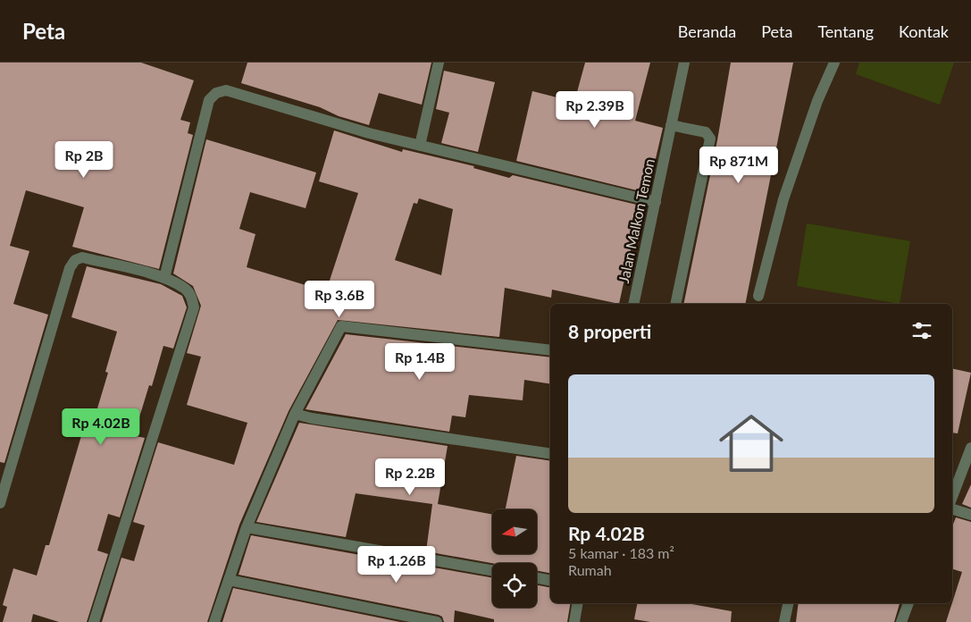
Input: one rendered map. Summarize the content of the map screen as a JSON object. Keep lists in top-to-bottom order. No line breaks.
{"streets":{"street":["Jalan Malkon Temon"]},"north":"left","page":{"header":"Peta","nav":["Beranda","Peta","Tentang","Kontak"],"price":["Rp 2.39B","Rp 2B","Rp 871M","Rp 3.6B","Rp 1.4B","Rp 4.02B","Rp 2.2B","Rp 1.26B"],"heading":"8 properti","list":[{"name":"Rp 4.02B","note":"5 kamar · 183 m² · Rumah"}]}}
